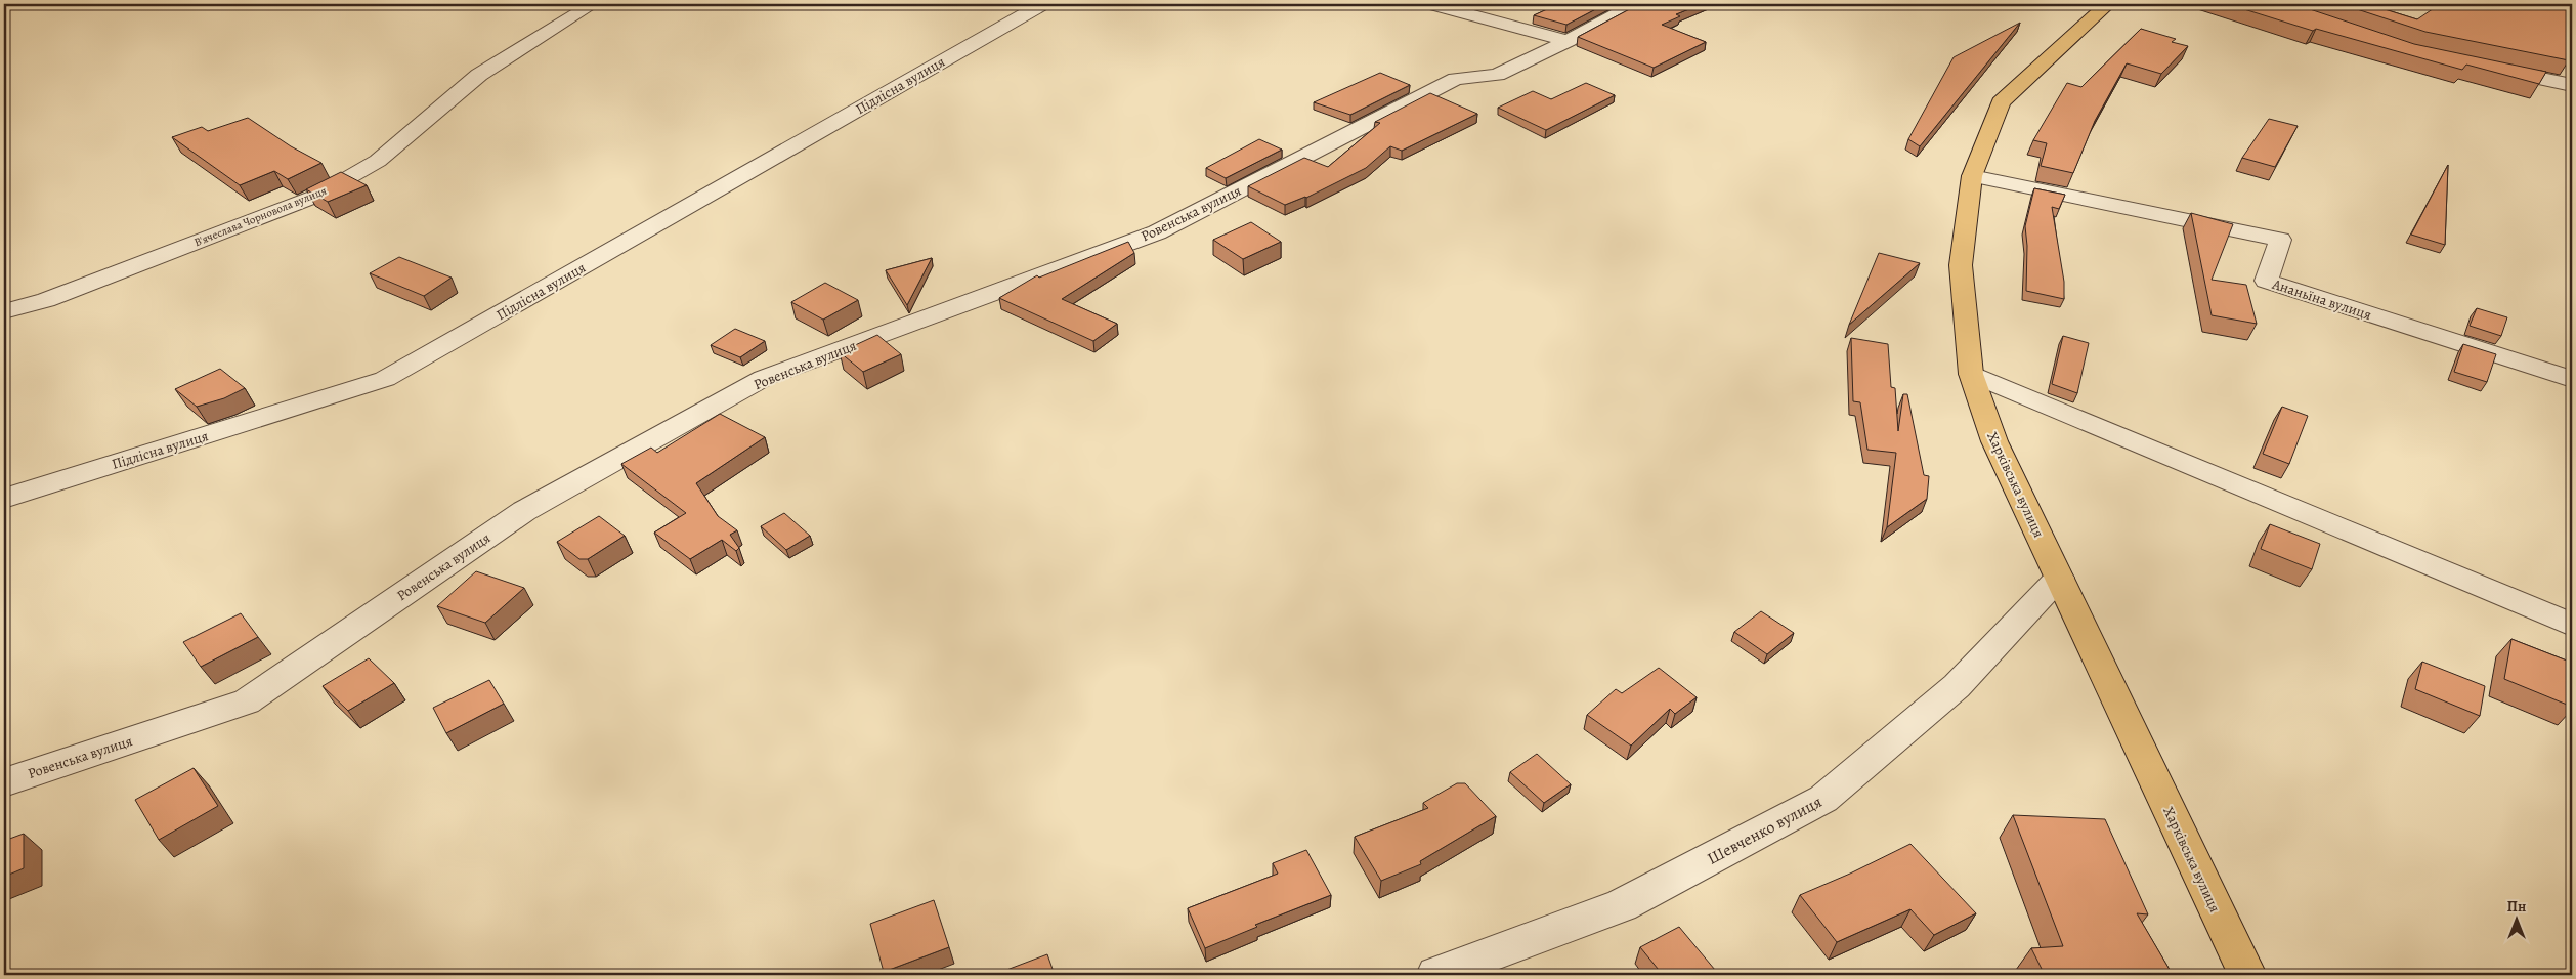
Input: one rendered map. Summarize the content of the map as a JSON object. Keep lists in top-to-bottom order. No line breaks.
{"streets":{"main road":["Харківська вулиця"],"street":["Підлісна вулиця","Ровенська вулиця","В'ячеслава Чорновола вулиця","Ананьїна вулиця","Шевченко вулиця"]},"crossings":[["Ананьїна вулиця","Харківська вулиця"],["Харківська вулиця","Шевченко вулиця"]],"north":"top"}
